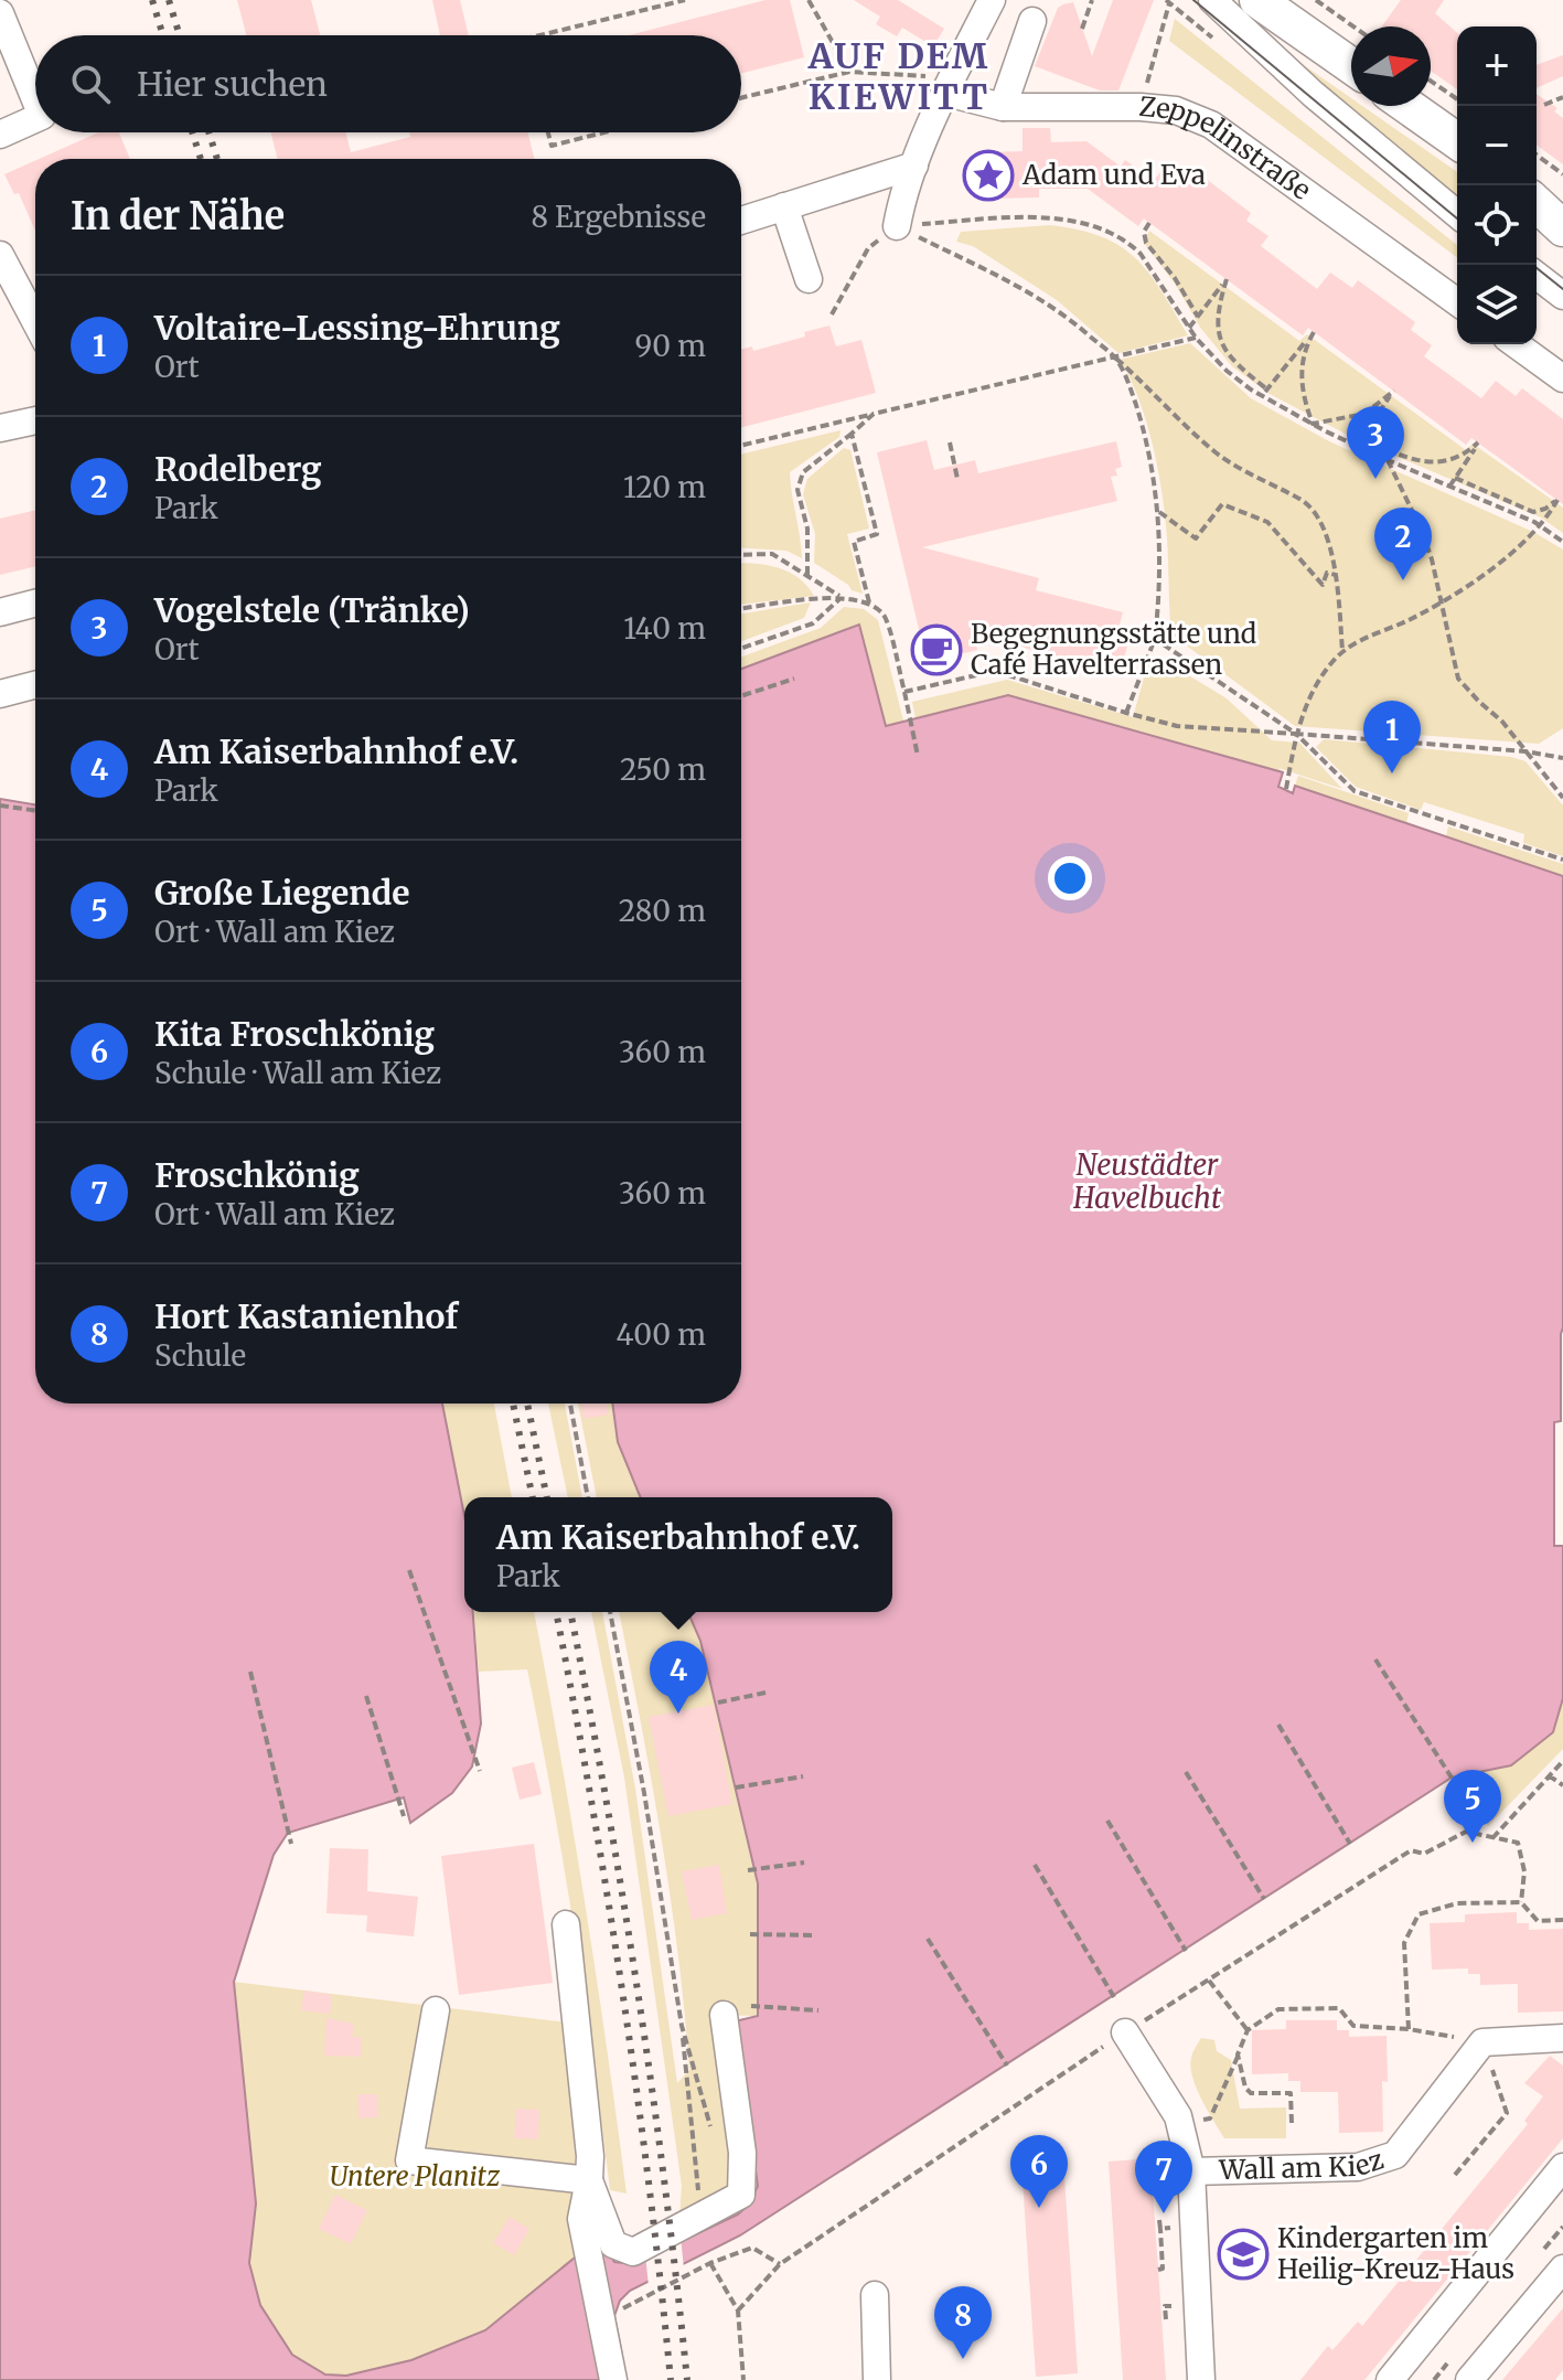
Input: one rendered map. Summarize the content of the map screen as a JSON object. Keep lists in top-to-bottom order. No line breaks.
{"streets":{"street":["Zeppelinstraße","Wall am Kiez"]},"districts":["AUF DEM KIEWITT"],"water":["Neustädter Havelbucht"],"parks":["Untere Planitz"],"places":{"place":["Adam und Eva"],"cafe":["Begegnungsstätte und Café Havelterrassen"],"school or university":["Kindergarten im Heilig-Kreuz-Haus"]},"north":"right","page":{"map_buttons":["+","−"],"search":"Hier suchen","heading":["In der Nähe","8 Ergebnisse"],"list":[{"mark":"1","name":"Voltaire-Lessing-Ehrung","note":"Ort","value":"90 m"},{"mark":"2","name":"Rodelberg","note":"Park","value":"120 m"},{"mark":"3","name":"Vogelstele (Tränke)","note":"Ort","value":"140 m"},{"mark":"4","name":"Am Kaiserbahnhof e.V.","note":"Park","value":"250 m"},{"mark":"5","name":"Große Liegende","note":"Ort · Wall am Kiez","value":"280 m"},{"mark":"6","name":"Kita Froschkönig","note":"Schule · Wall am Kiez","value":"360 m"},{"mark":"7","name":"Froschkönig","note":"Ort · Wall am Kiez","value":"360 m"},{"mark":"8","name":"Hort Kastanienhof","note":"Schule","value":"400 m"}],"pins":["3","2","1","4","5","6","7","8"],"popup":["Am Kaiserbahnhof e.V.","Park"]}}
